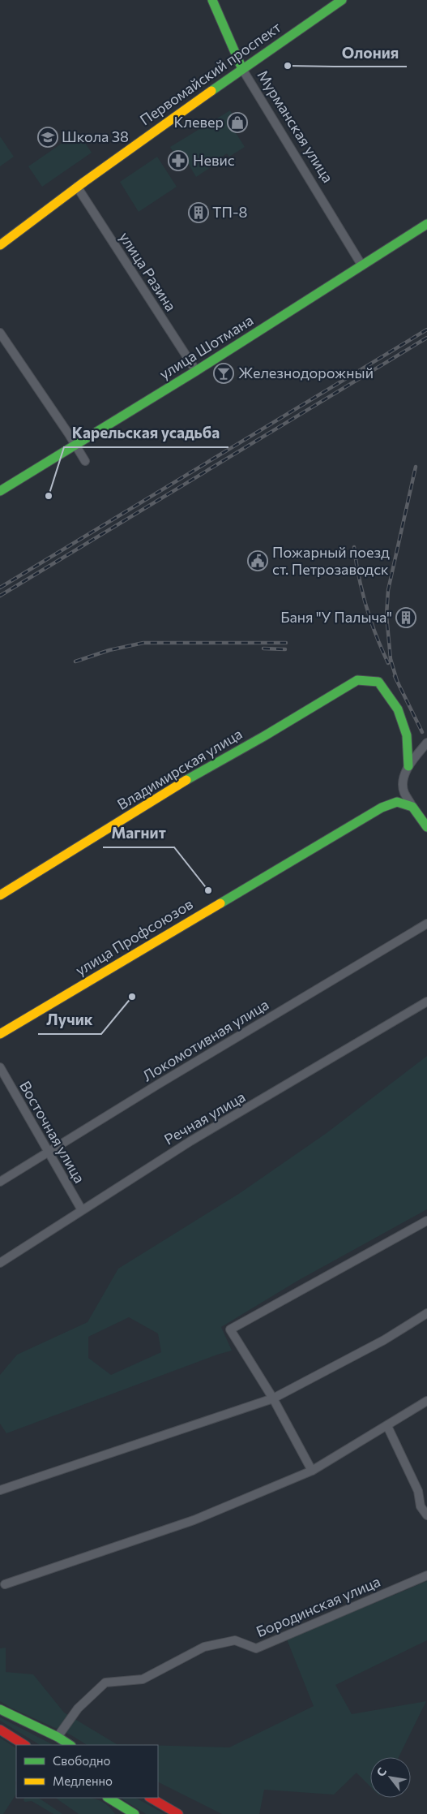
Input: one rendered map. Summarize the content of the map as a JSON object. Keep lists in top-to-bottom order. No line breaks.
{"streets":{"main road":["Первомайский проспект","Мурманская улица","улица Шотмана","Владимирская улица","улица Профсоюзов"],"street":["улица Разина","Локомотивная улица","Речная улица","Восточная улица","Бородинская улица"]},"crossings":[["Первомайский проспект","Мурманская улица"],["Первомайский проспект","улица Разина"],["Мурманская улица","улица Шотмана"],["улица Разина","улица Шотмана"],["Локомотивная улица","Восточная улица"],["Речная улица","Восточная улица"]],"places":{"other":["Олония","Карельская усадьба","Магнит","Лучик"],"shop":["Клевер"],"school or university":["Школа 38"],"pharmacy":["Невис"],"building":["ТП-8","Баня \"У Палыча\""],"bar":["Железнодорожный"],"public building":["Пожарный поезд ст. Петрозаводск"]},"legend":["Свободно","Медленно"],"north":"top left"}
